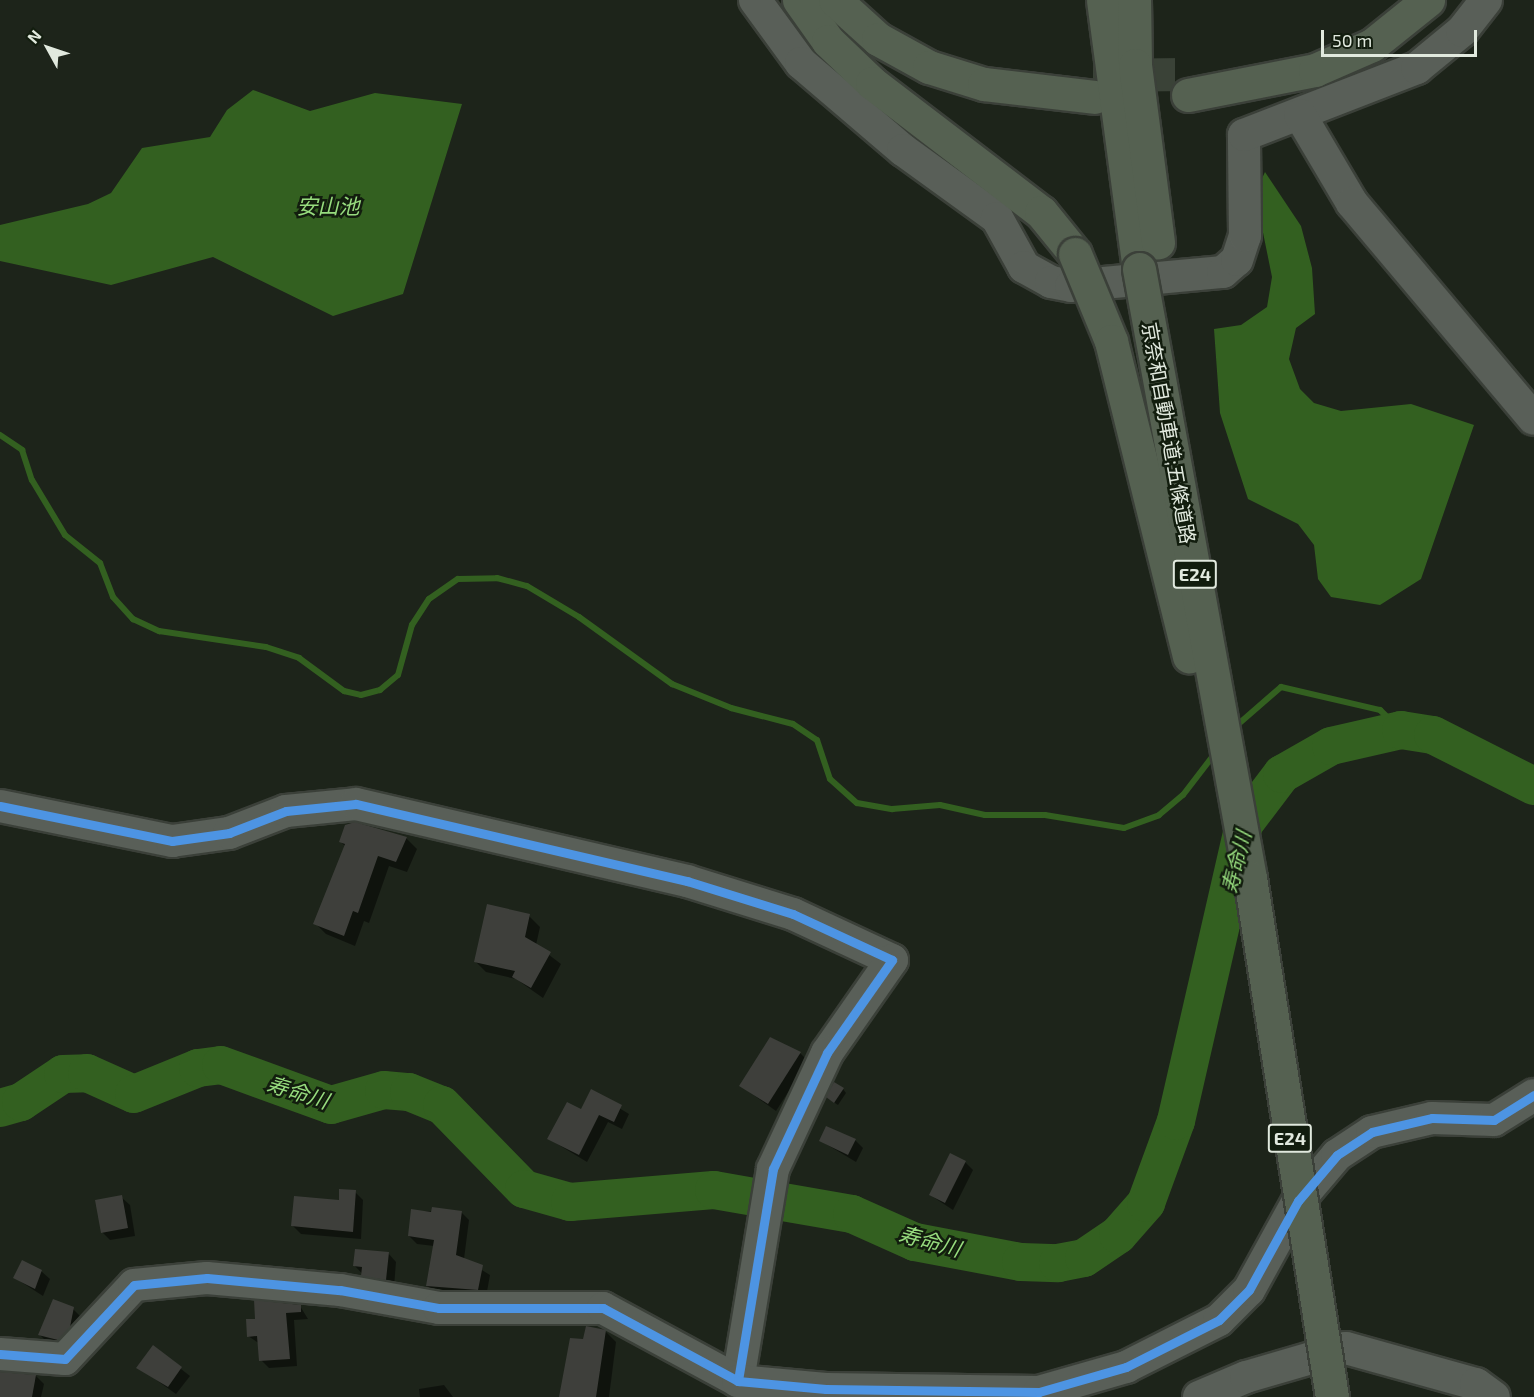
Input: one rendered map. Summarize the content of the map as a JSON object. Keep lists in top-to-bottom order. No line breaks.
{"streets":{"highway":["京奈和自動車道;五條道路","E24"]},"water":["安山池","寿命川"],"scale_bar":"50 m","north":"top left"}
